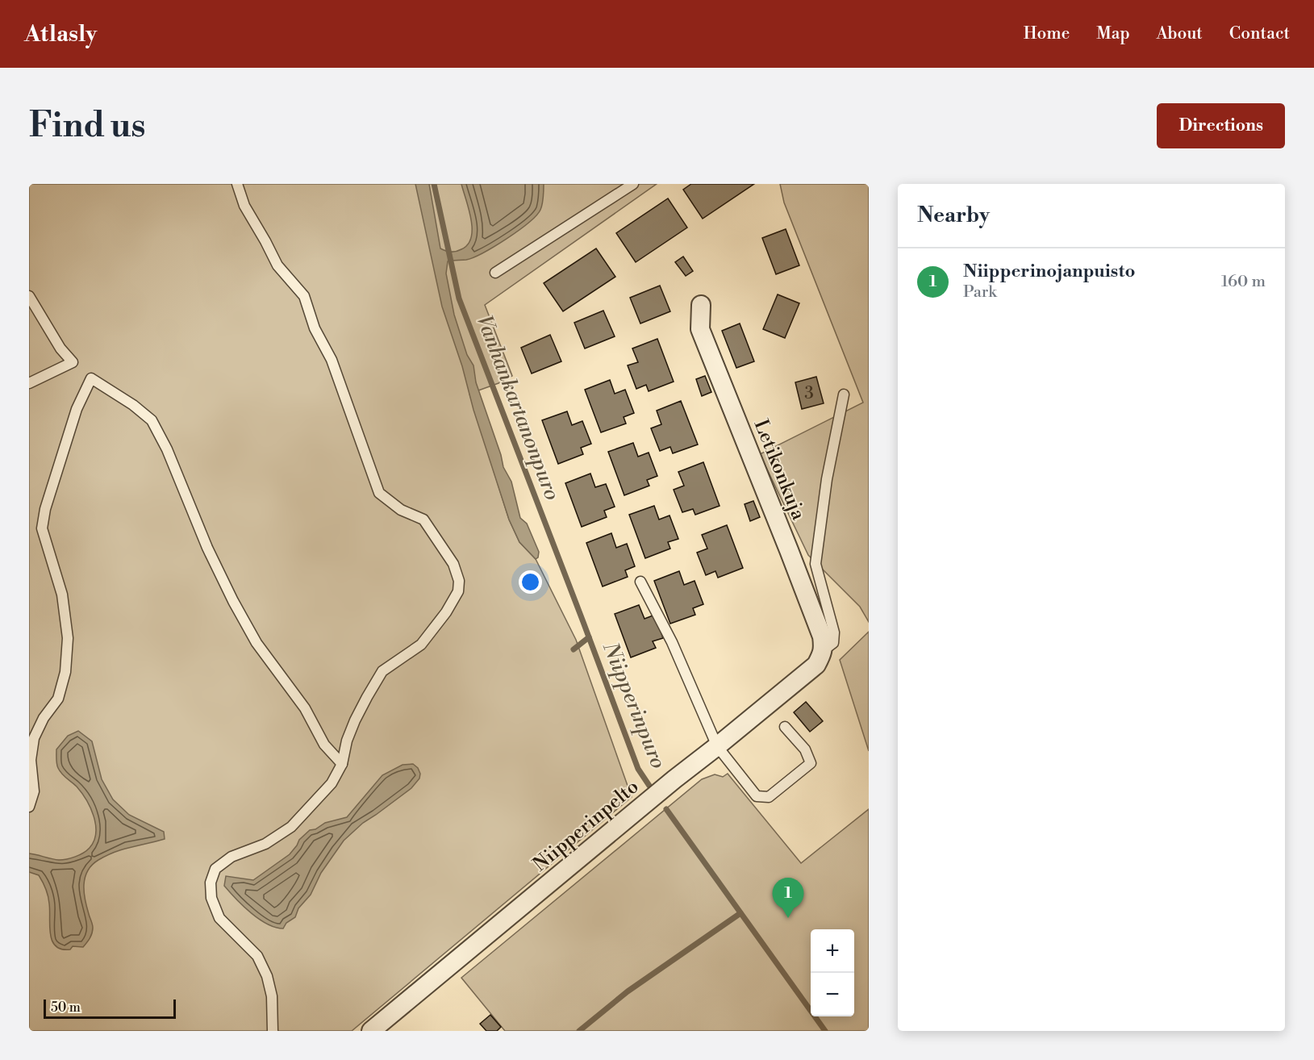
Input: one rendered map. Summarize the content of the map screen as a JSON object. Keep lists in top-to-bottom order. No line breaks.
{"streets":{"street":["Letikonkuja","Niipperinpelto"]},"crossings":[["Letikonkuja","Niipperinpelto"]],"water":["Vanhankartanonpuro","Niipperinpuro"],"house_numbers":["3"],"scale_bar":"50 m","page":{"header":"Atlasly","nav":["Home","Map","About","Contact"],"buttons":"Directions","title":"Find us","heading":"Nearby","list":[{"mark":"1","name":"Niipperinojanpuisto","note":"Park","value":"160 m"}],"pins":"1","map_buttons":["+","−"],"scale":"50 m"}}
